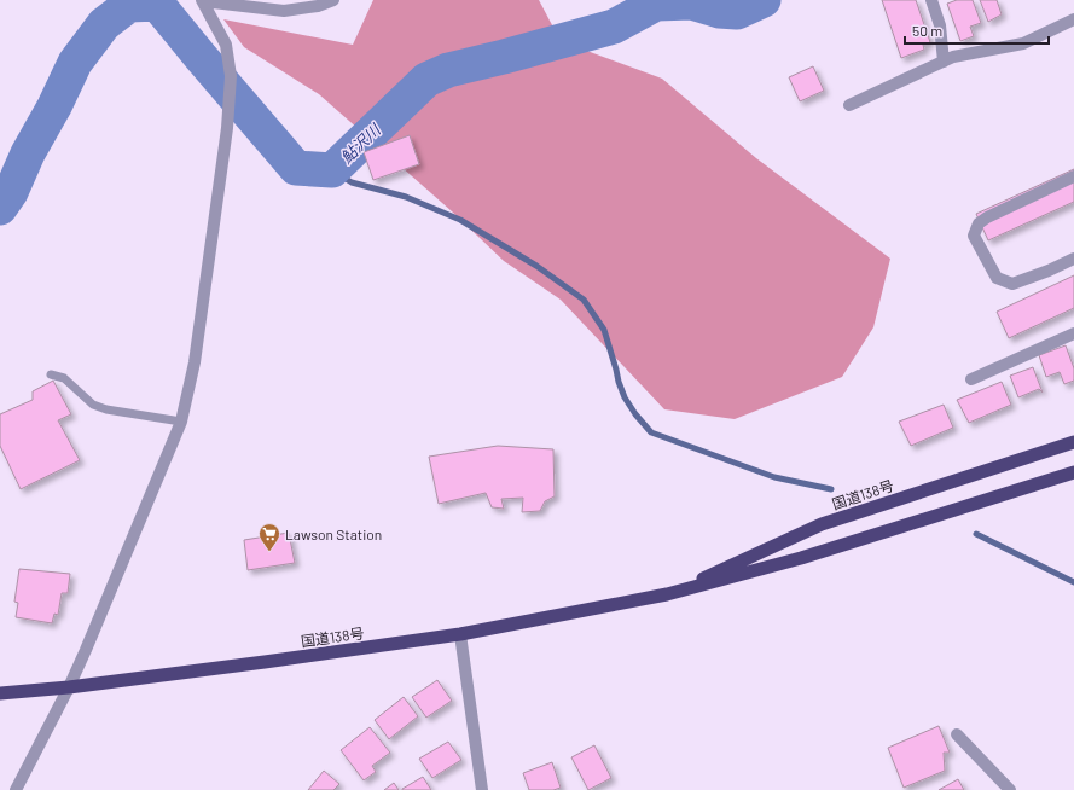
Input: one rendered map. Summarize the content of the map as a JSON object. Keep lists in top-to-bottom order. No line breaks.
{"streets":{"highway":["国道138号"]},"water":["鮎沢川"],"places":{"supermarket":["Lawson Station"]},"scale_bar":"50 m"}
